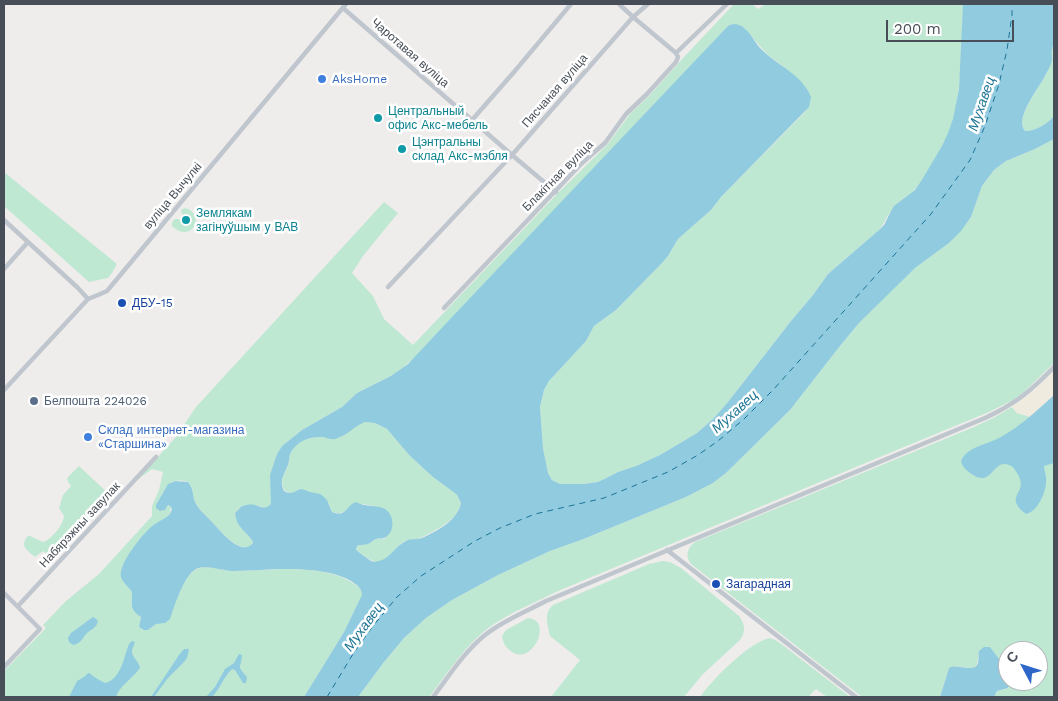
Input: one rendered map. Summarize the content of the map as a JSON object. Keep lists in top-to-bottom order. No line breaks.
{"streets":{"street":["Чаротавая вуліца","Пясчаная вуліца","Блакітная вуліца","вуліца Вычулкі","Набярэжны завулак"]},"crossings":[["Чаротавая вуліца","Пясчаная вуліца"],["Чаротавая вуліца","Блакітная вуліца"],["Чаротавая вуліца","вуліца Вычулкі"]],"water":["Мухавец"],"places":["AksHome","Центральный офис Акс-мебель","Цэнтральны склад Акс-мэбля","Землякам загінуўшым у ВАВ","ДБУ-15","Белпошта 224026","Склад интернет-магазина «Старшина»","Загарадная"],"scale_bar":"200 m","north":"top left"}
